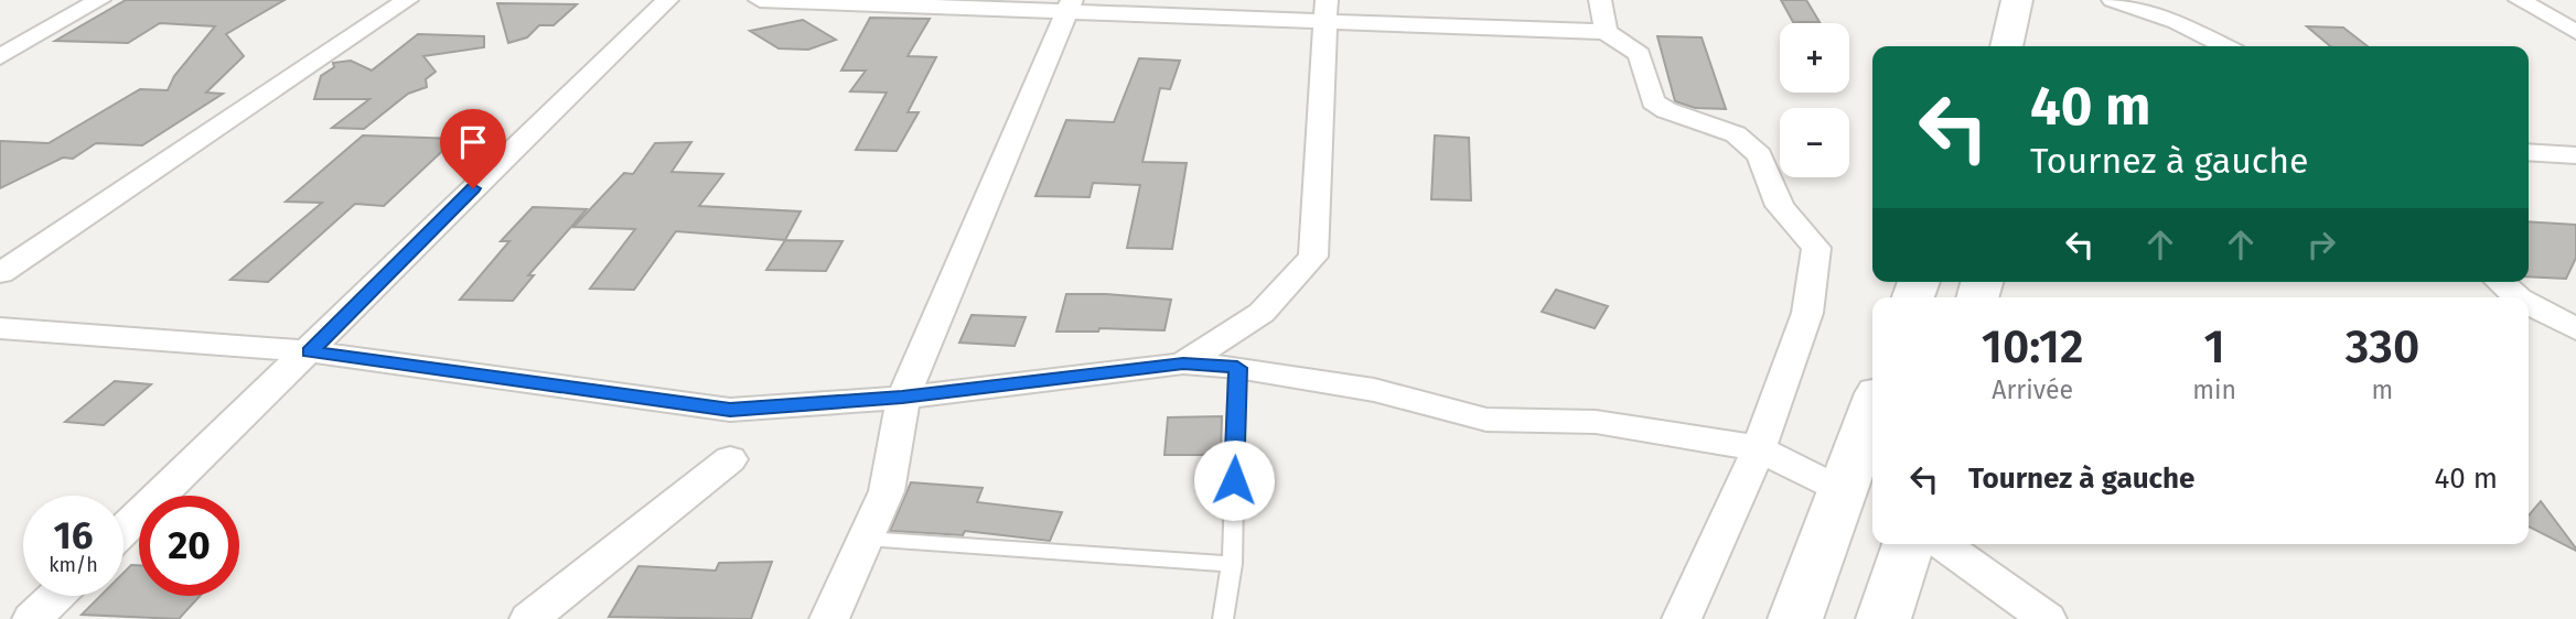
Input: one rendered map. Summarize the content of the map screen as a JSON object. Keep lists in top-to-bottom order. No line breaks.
{"page":{"map_buttons":["+","−"],"turn":["40 m","Tournez à gauche"],"eta":["10:12","Arrivée","1","min","330","m"],"list":[{"name":"Tournez à gauche","value":"40 m"}],"speed":"16 km/h","limit":"20"}}
